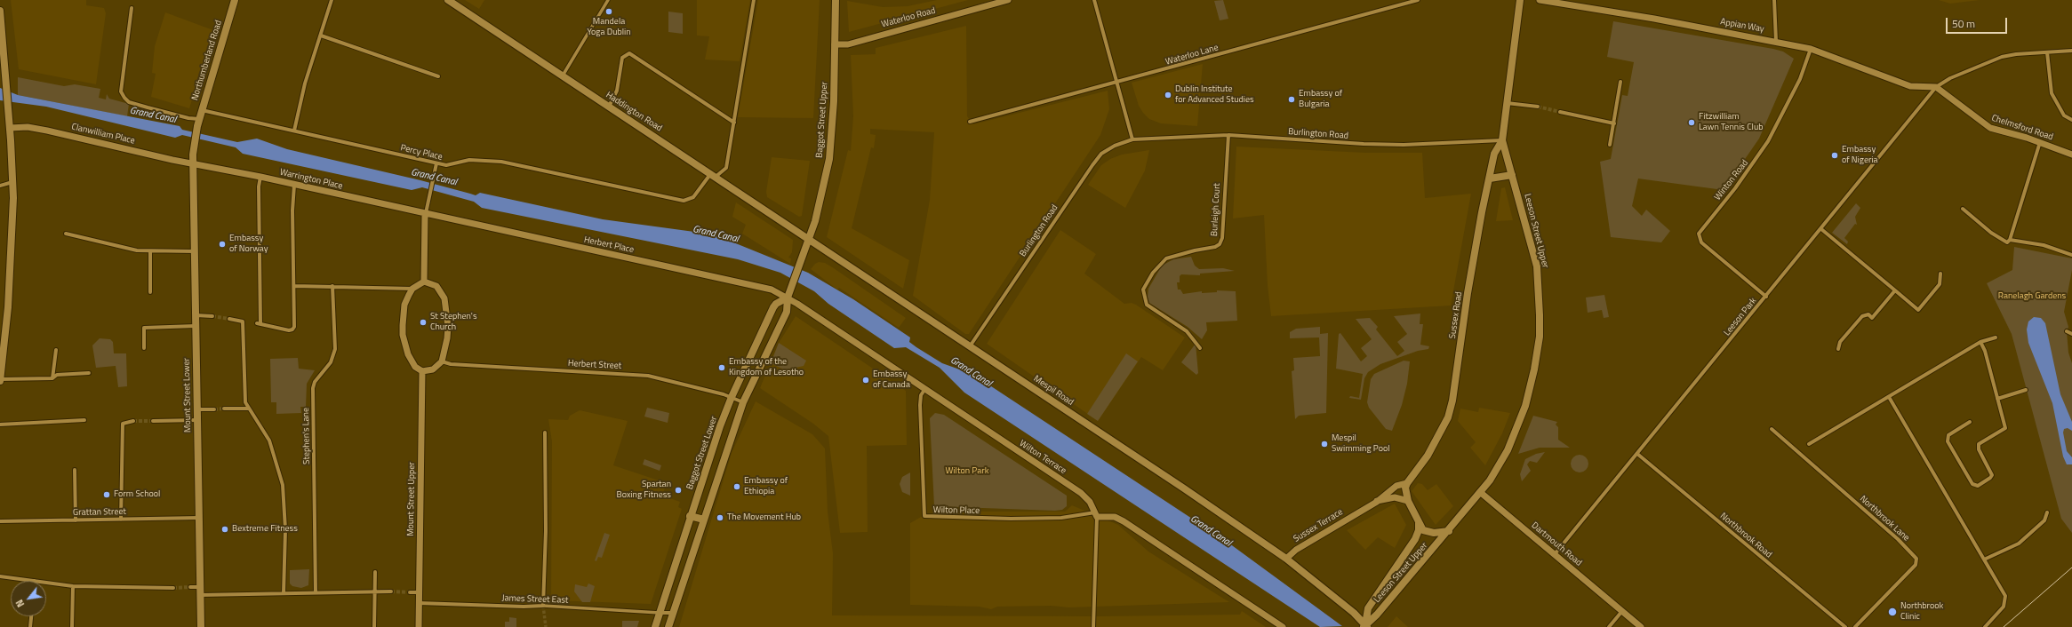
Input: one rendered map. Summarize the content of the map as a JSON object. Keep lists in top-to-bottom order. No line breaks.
{"streets":{"main road":["Northumberland Road","Haddington Road","Baggot Street Upper","Leeson Street Upper","Sussex Road","Mespil Road","Mount Street Lower","Baggot Street Lower"],"street":["Waterloo Road","Appian Way","Waterloo Lane","Chelmsford Road","Clanwilliam Place","Burlington Road","Percy Place","Warrington Place","Winton Road","Burleigh Court","Herbert Place","Leeson Park","Herbert Street","Stephen's Lane","Wilton Terrace","Mount Street Upper","Wilton Place","Grattan Street","Northbrook Lane","Sussex Terrace","Northbrook Road","Dartmouth Road","James Street East"]},"crossings":[["Waterloo Road","Baggot Street Upper"],["Appian Way","Chelmsford Road"],["Appian Way","Winton Road"],["Appian Way","Leeson Park"],["Northumberland Road","Percy Place"],["Northumberland Road","Mount Street Lower"],["Haddington Road","Baggot Street Upper"],["Haddington Road","Percy Place"],["Haddington Road","Mespil Road"],["Haddington Road","Baggot Street Lower"],["Baggot Street Upper","Mespil Road"],["Baggot Street Upper","Baggot Street Lower"],["Chelmsford Road","Leeson Park"],["Clanwilliam Place","Warrington Place"],["Clanwilliam Place","Mount Street Lower"],["Burlington Road","Burleigh Court"],["Burlington Road","Leeson Street Upper"],["Burlington Road","Sussex Road"],["Burlington Road","Mespil Road"],["Warrington Place","Herbert Place"],["Warrington Place","Mount Street Lower"],["Winton Road","Leeson Park"],["Leeson Street Upper","Sussex Road"],["Leeson Street Upper","Sussex Terrace"],["Leeson Street Upper","Dartmouth Road"],["Herbert Place","Baggot Street Lower"],["Herbert Place","Wilton Terrace"],["Sussex Road","Sussex Terrace"],["Leeson Park","Northbrook Road"],["Leeson Park","Dartmouth Road"],["Herbert Street","Baggot Street Lower"],["Mespil Road","Baggot Street Lower"],["Mespil Road","Sussex Terrace"],["Mount Street Lower","Grattan Street"],["Baggot Street Lower","Wilton Terrace"],["Baggot Street Lower","James Street East"],["Wilton Terrace","Wilton Place"],["Mount Street Upper","James Street East"]],"water":["Grand Canal"],"parks":["Ranelagh Gardens","Wilton Park"],"places":["Mandela Yoga Dublin","Dublin Institute for Advanced Studies","Embassy of Bulgaria","Fitzwilliam Lawn Tennis Club","Embassy of Nigeria","Embassy of Norway","St Stephen's Church","Embassy of the Kingdom of Lesotho","Embassy of Canada","Mespil Swimming Pool","Embassy of Ethiopia","Spartan Boxing Fitness","Form School","The Movement Hub","Bextreme Fitness","Northbrook Clinic"],"scale_bar":"50 m","north":"bottom left"}
